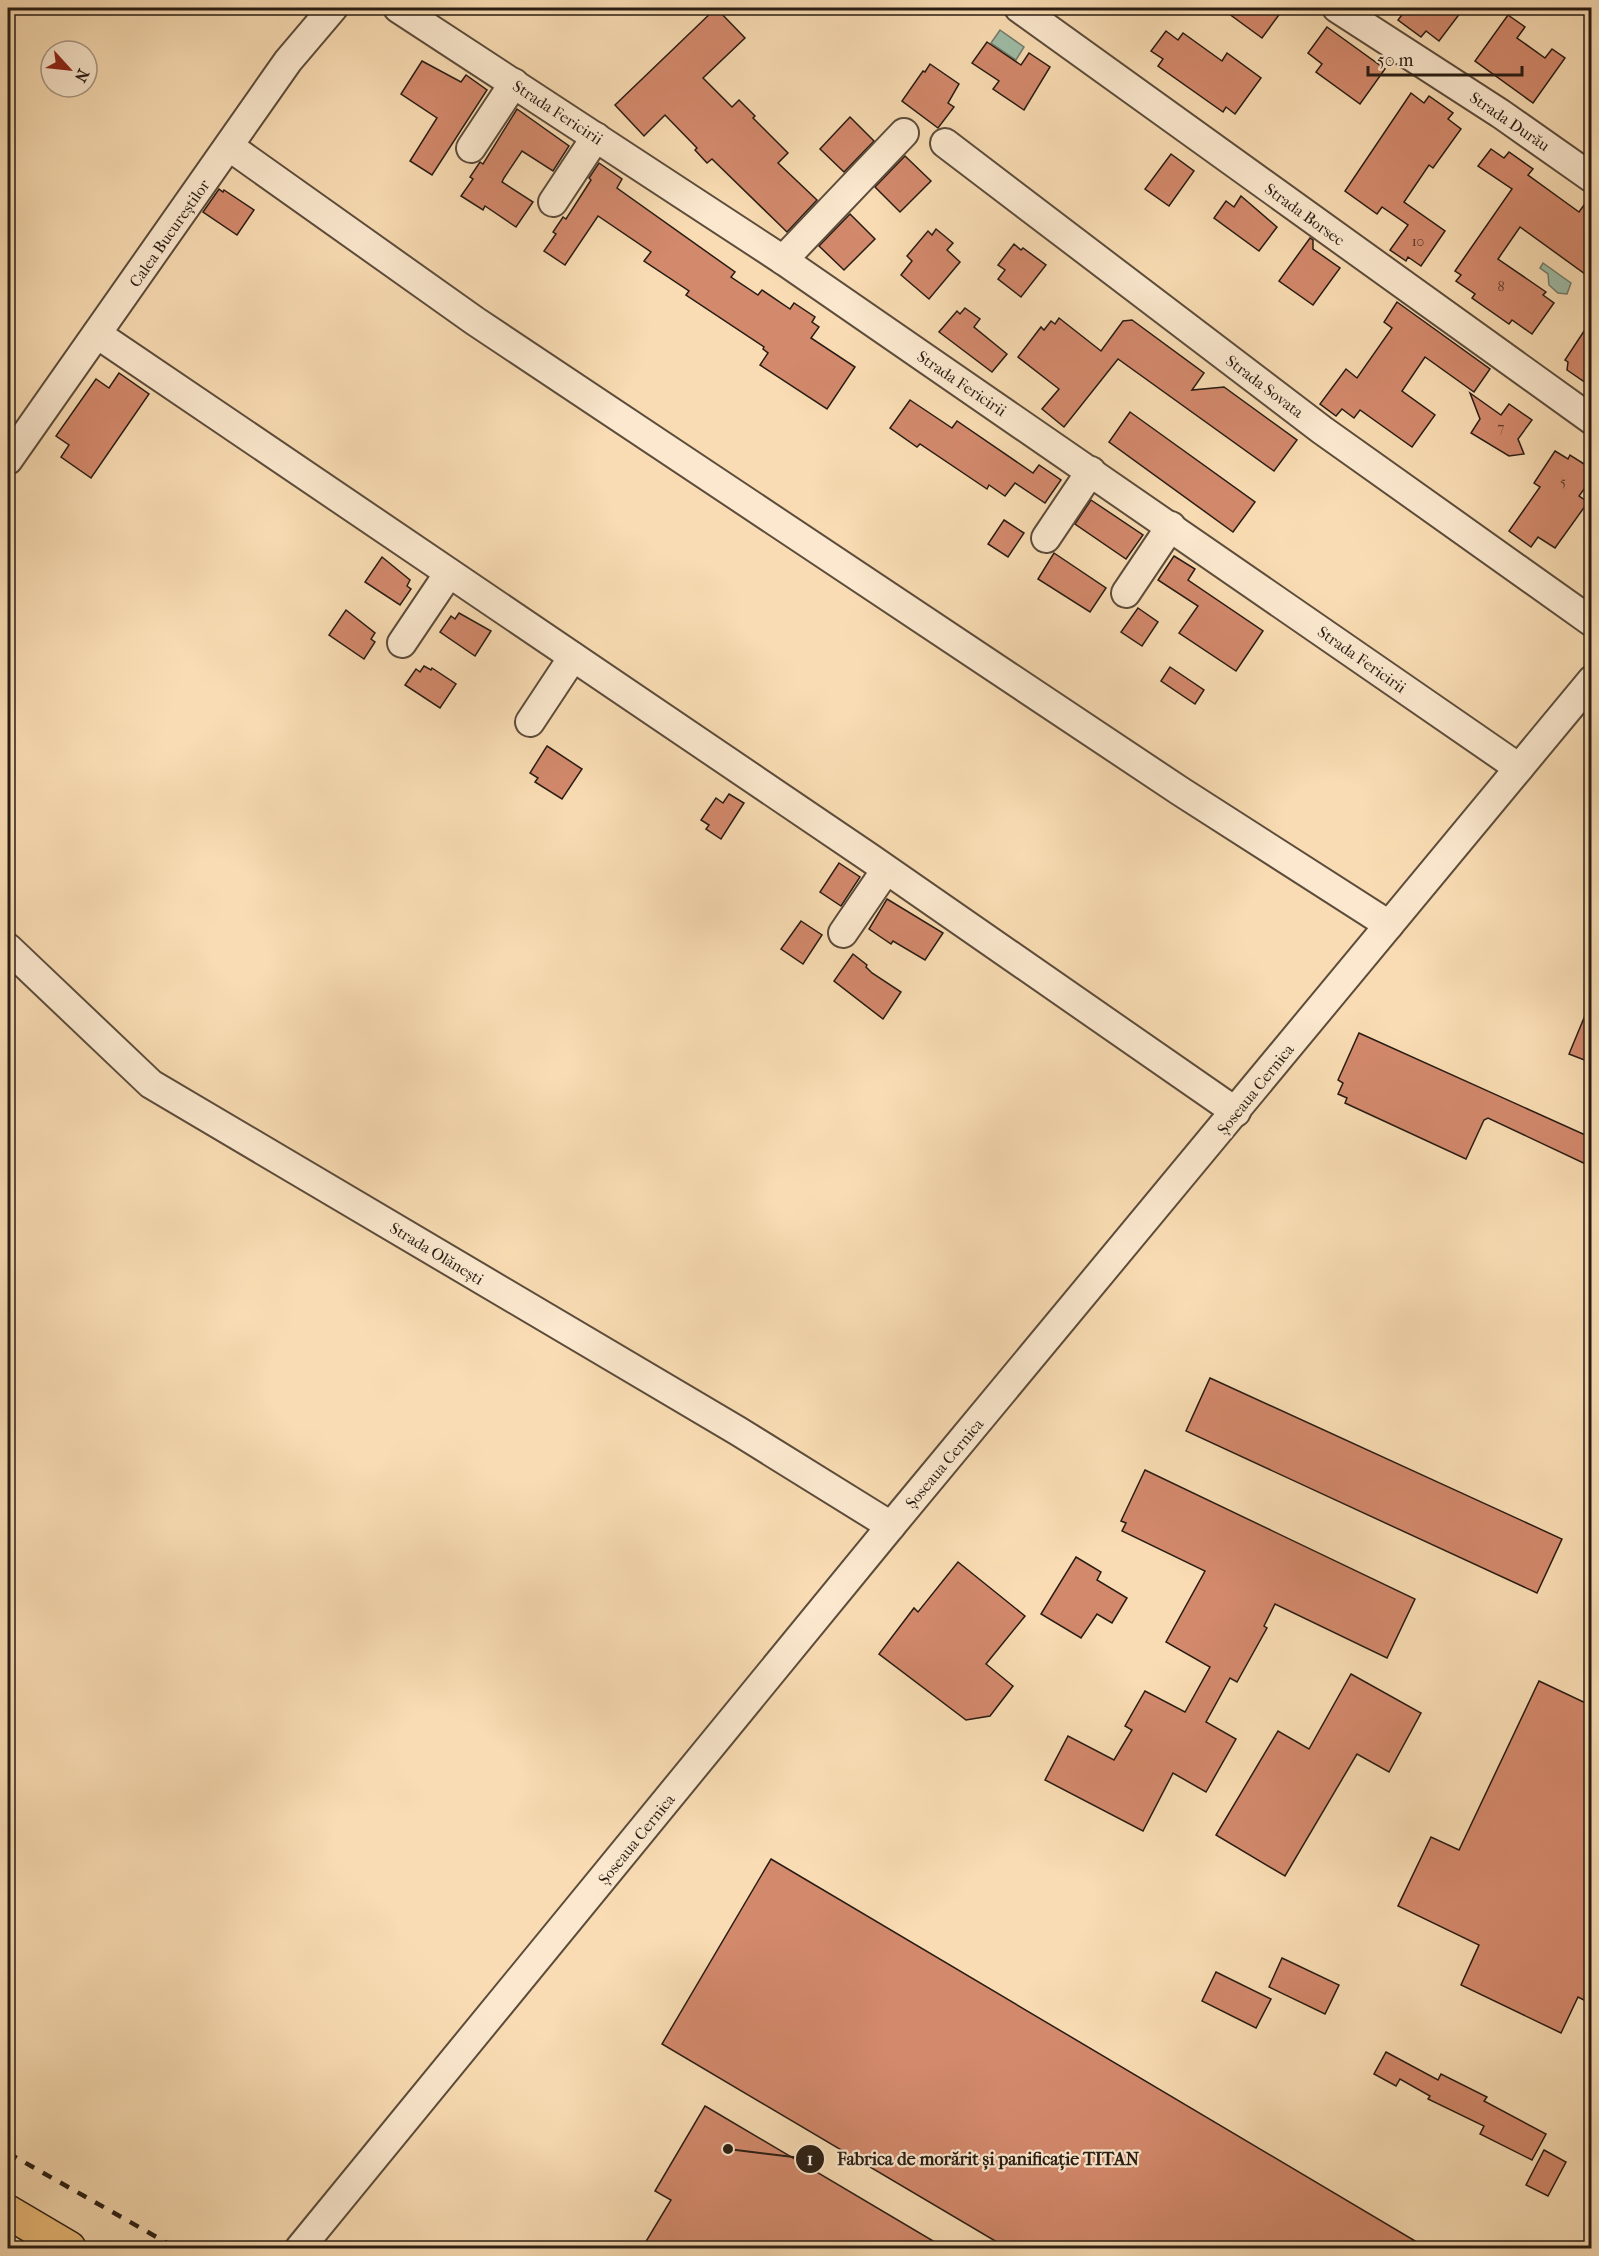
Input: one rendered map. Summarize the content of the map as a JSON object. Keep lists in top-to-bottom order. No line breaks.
{"streets":{"street":["Strada Fericirii","Strada Durău","Strada Borsec","Calea Bucureștilor","Strada Sovata","Șoseaua Cernica","Strada Olănești"]},"crossings":[["Strada Fericirii","Șoseaua Cernica"],["Șoseaua Cernica","Strada Olănești"]],"places":["Fabrica de morărit și panificație TITAN"],"house_numbers":["10","8","7","5"],"scale_bar":"50 m","north":"bottom right"}
